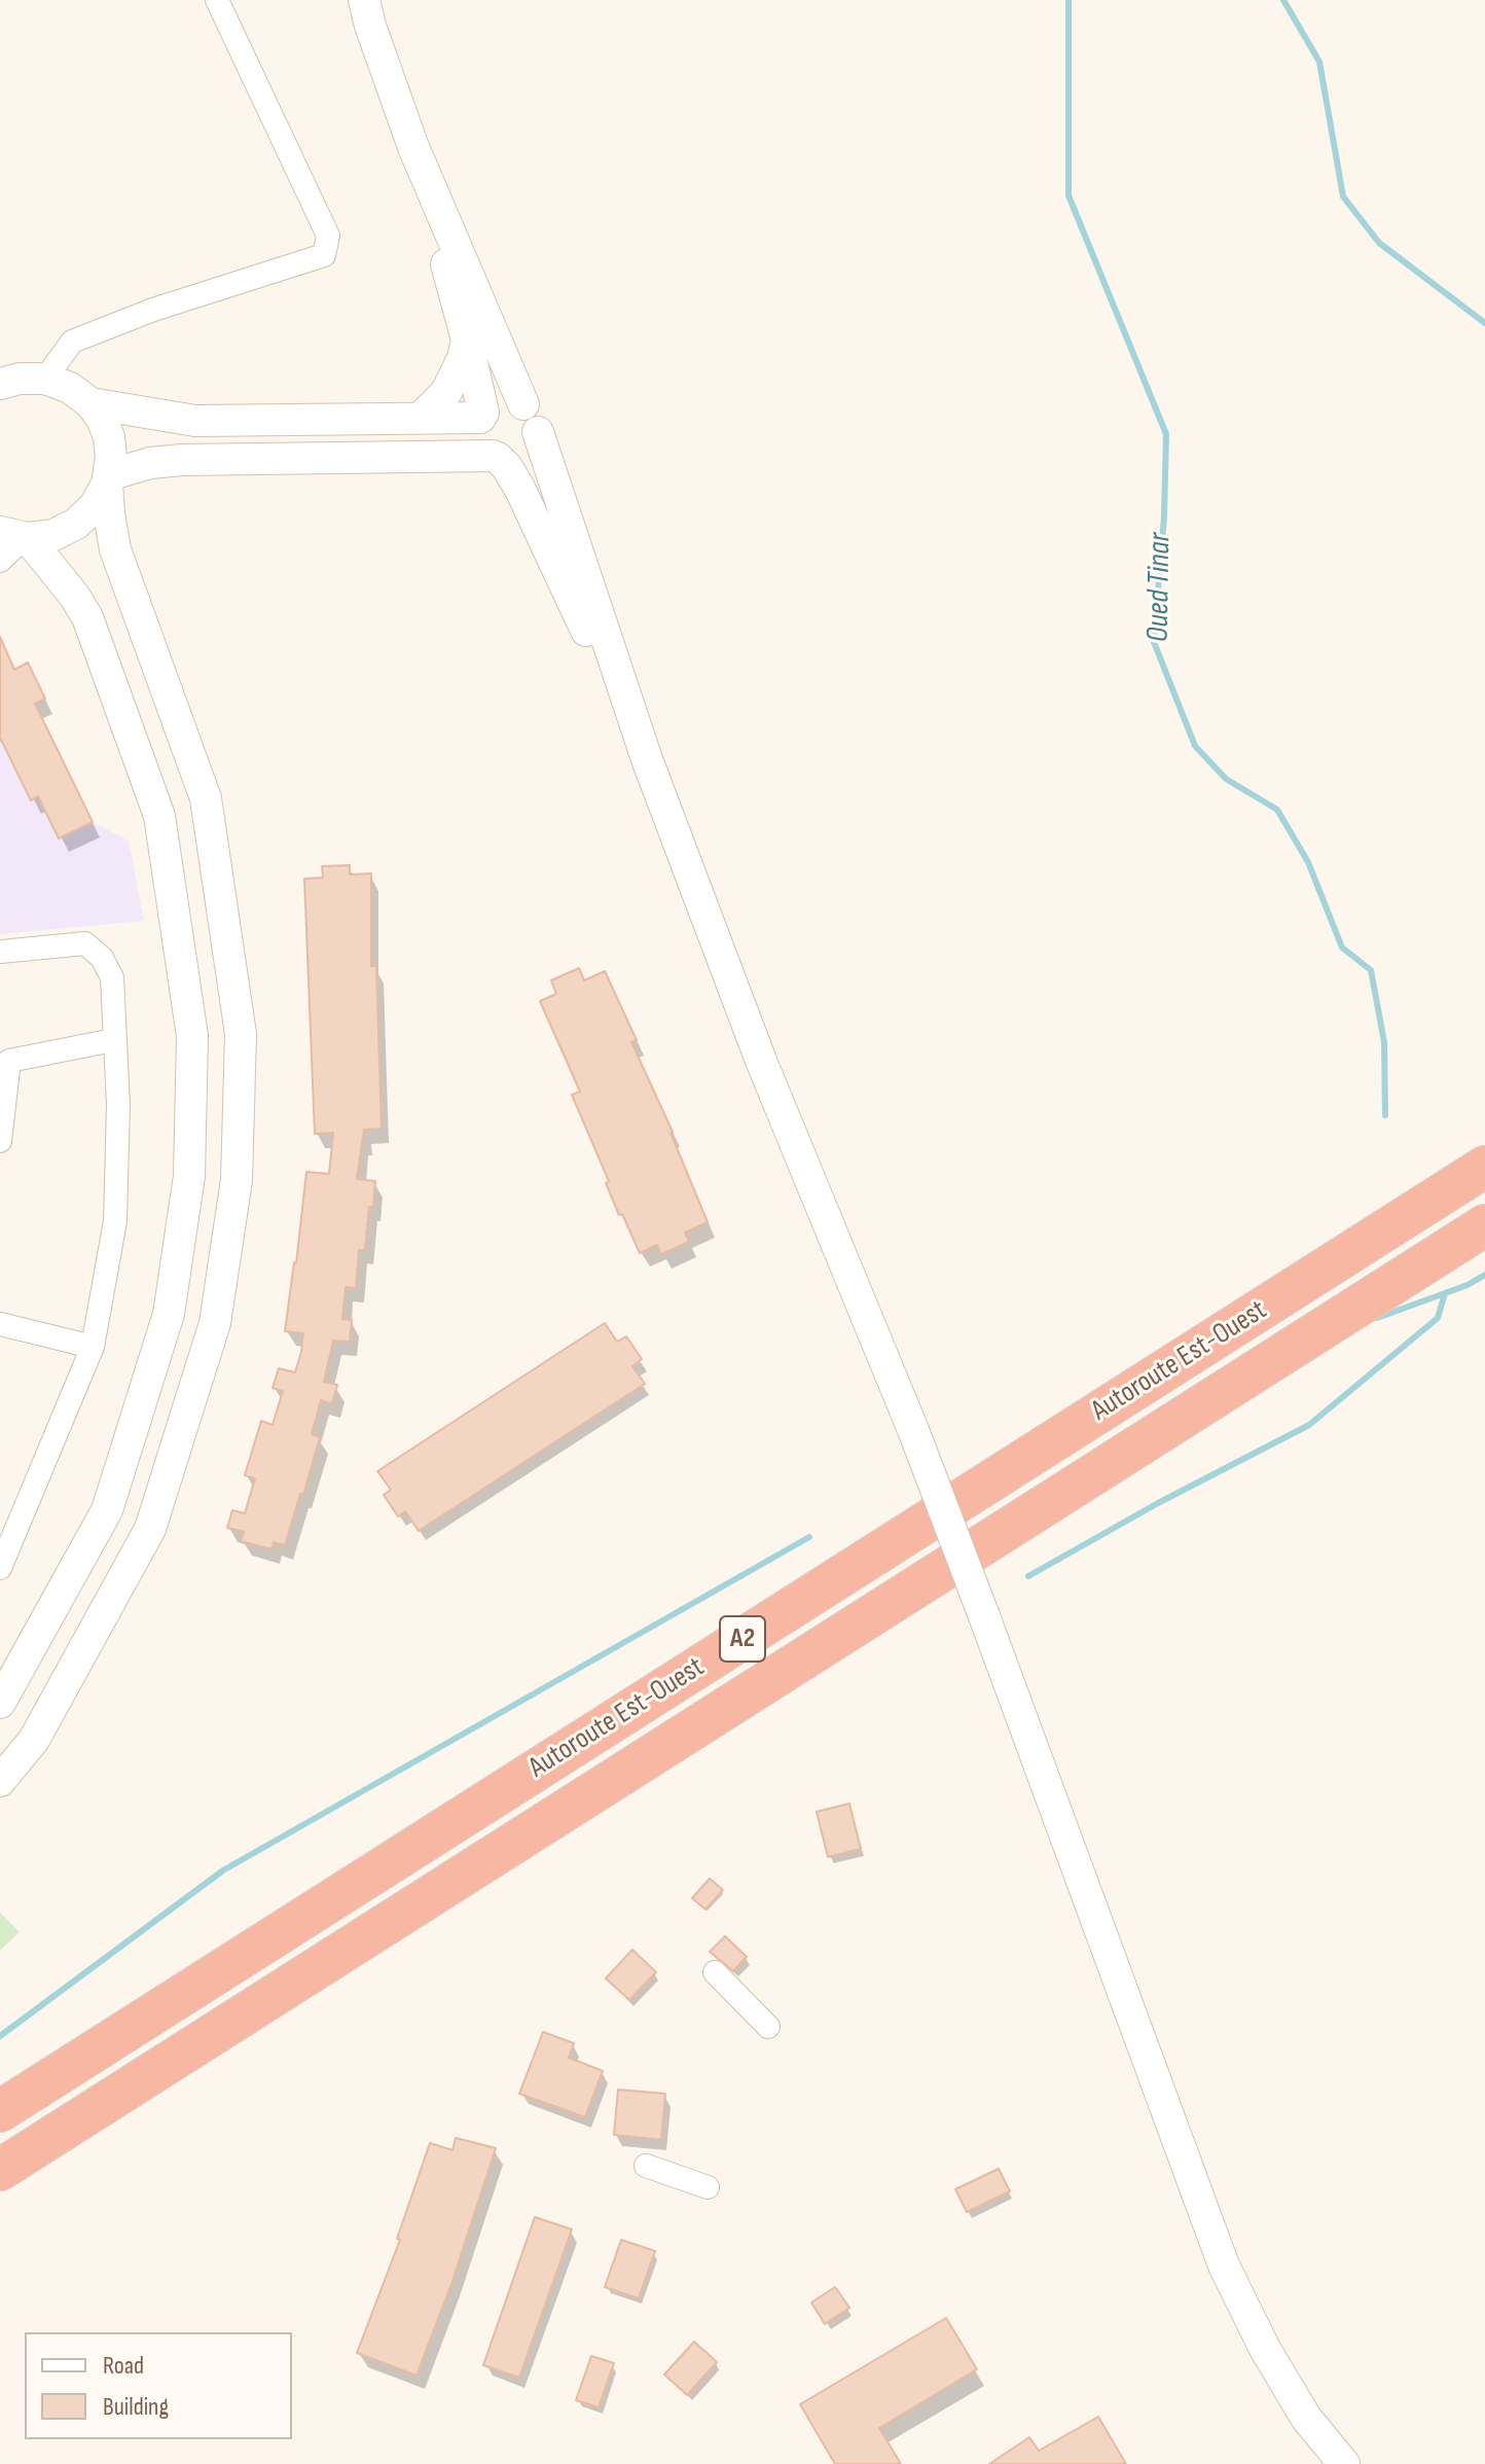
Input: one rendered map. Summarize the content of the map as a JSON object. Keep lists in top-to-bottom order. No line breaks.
{"streets":{"highway":["Autoroute Est-Ouest","A2"]},"water":["Oued Tinar"],"legend":["Road","Building"]}
